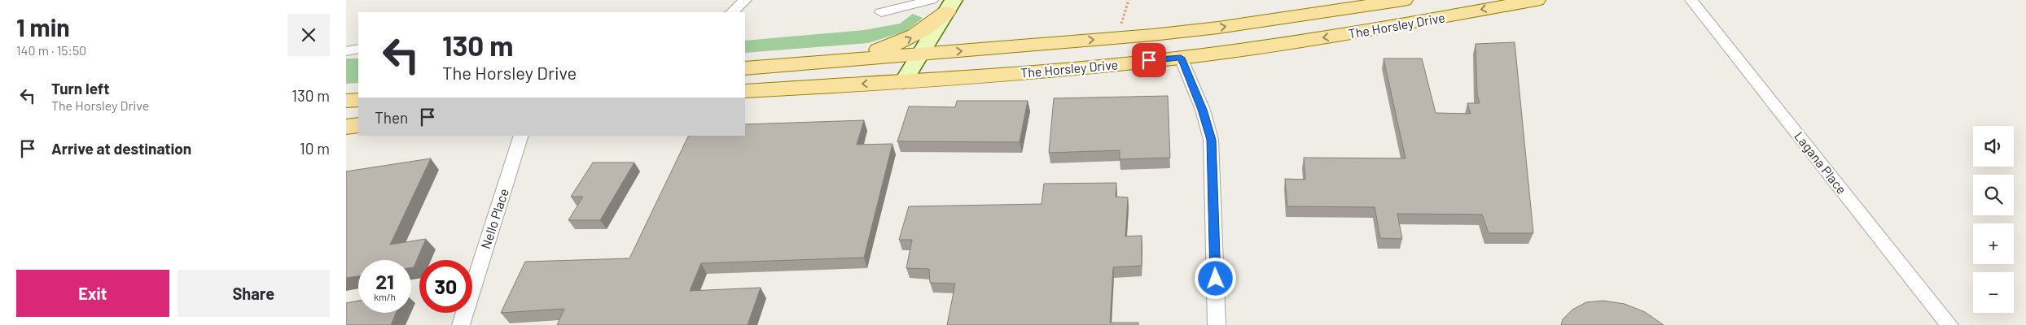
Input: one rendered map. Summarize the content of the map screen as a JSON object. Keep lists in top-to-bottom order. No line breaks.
{"streets":{"main road":["The Horsley Drive"],"street":["Lagana Place","Nello Place"]},"page":{"heading":["1 min","140 m · 15:50"],"turn":["130 m","The Horsley Drive"],"list":[{"name":"Turn left","note":"The Horsley Drive","value":"130 m"},{"name":"Arrive at destination","value":"10 m"}],"then":"Then","map_buttons":["+","−"],"speed":"21 km/h","limit":"30","buttons":["Exit","Share"]}}
